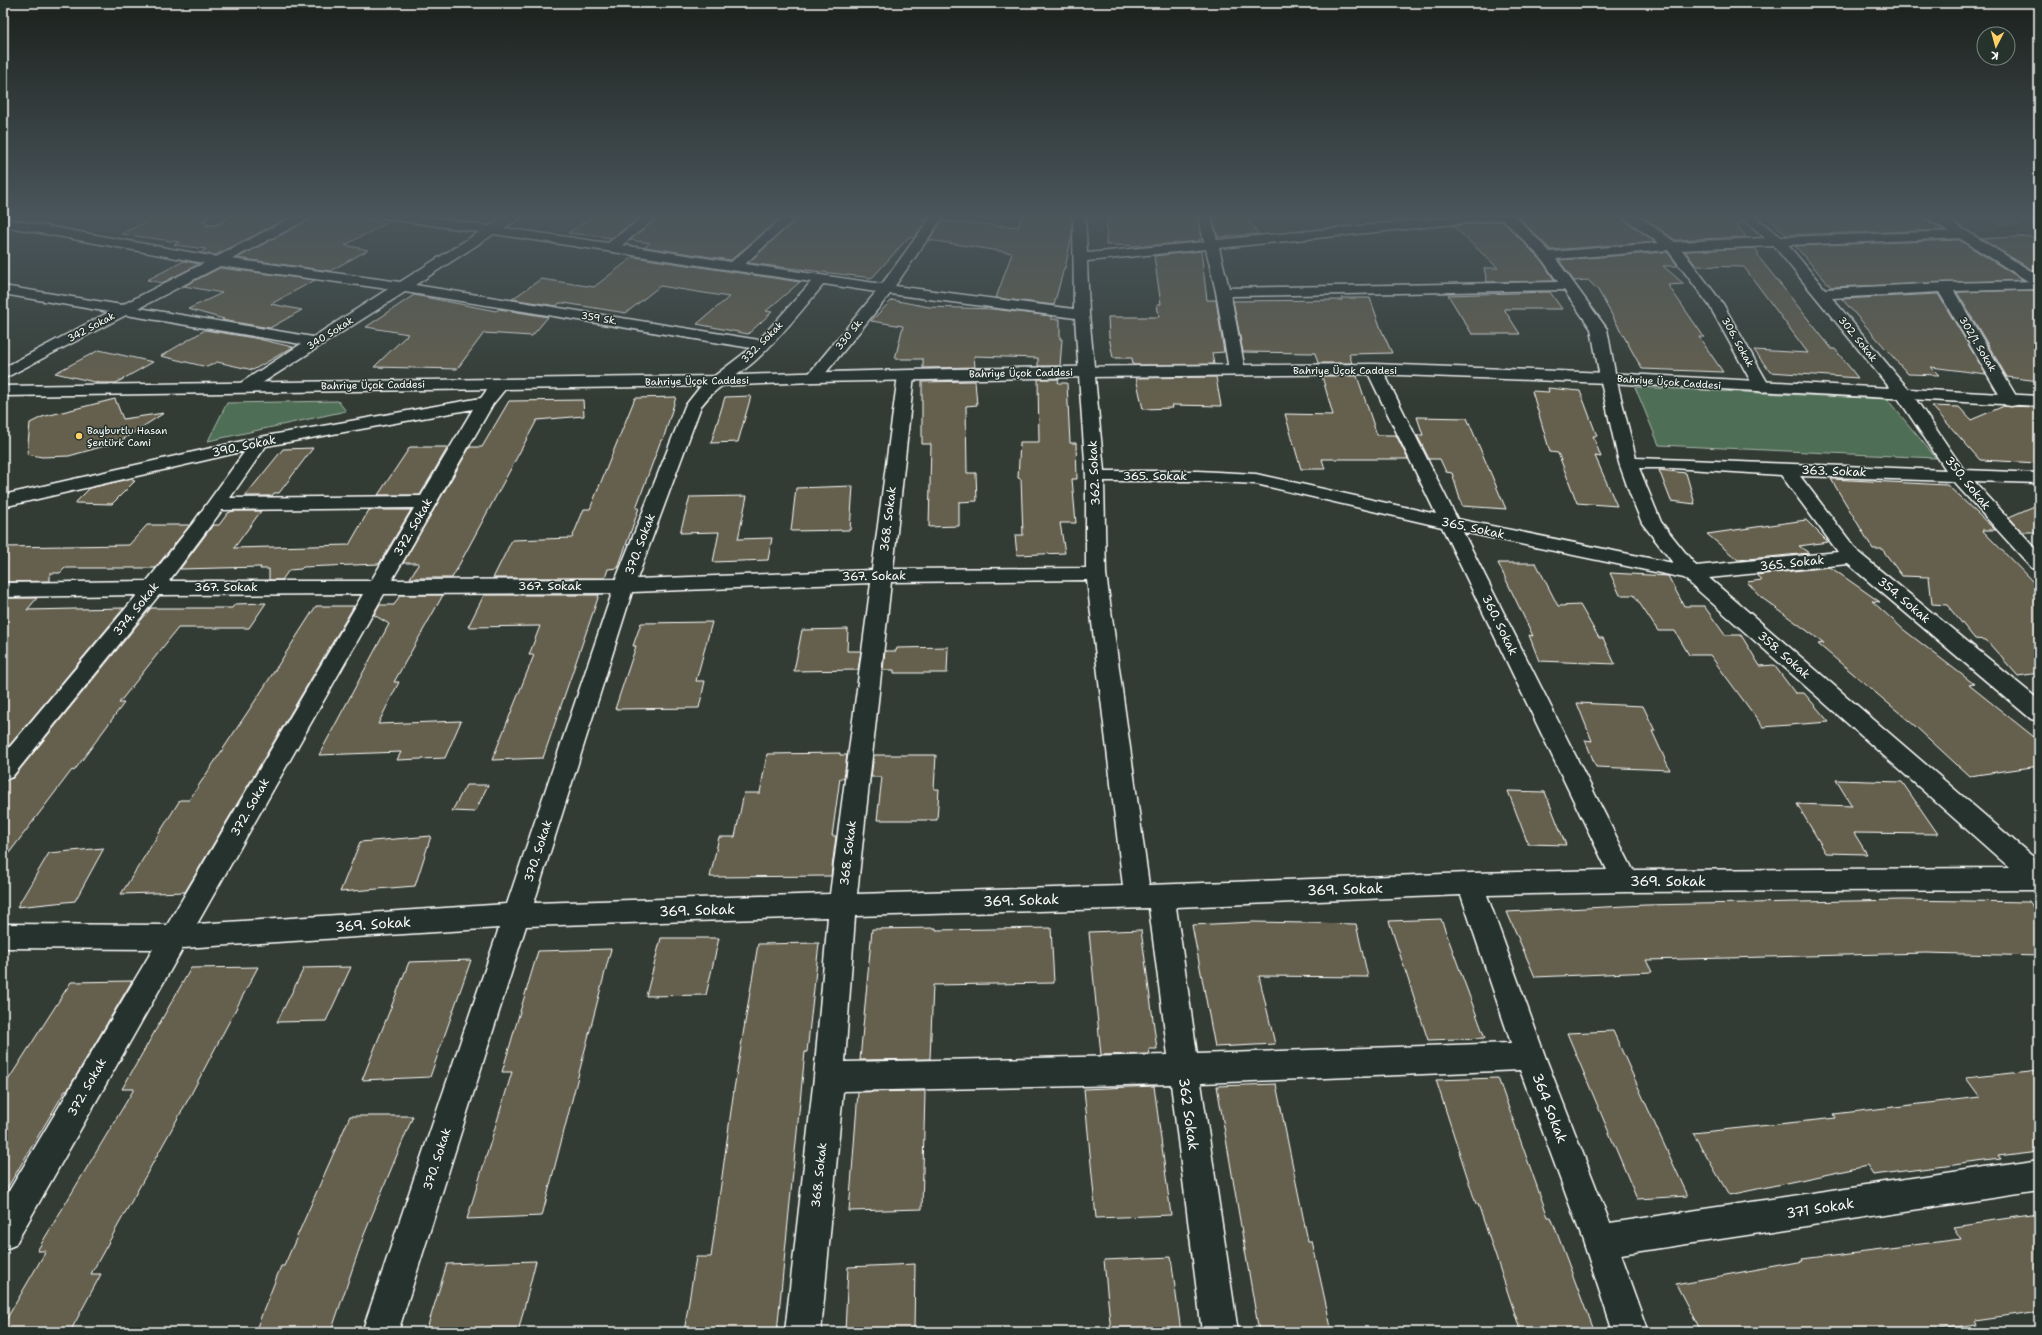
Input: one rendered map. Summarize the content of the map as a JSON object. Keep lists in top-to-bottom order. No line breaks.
{"streets":{"street":["359 Sk.","342 Sokak","340 Sokak","330 Sk.","302. Sokak","332. Sokak","306. Sokak","302/1. Sokak","Bahriye Üçok Caddesi","390. Sokak","363. Sokak","362. Sokak","365. Sokak","350. Sokak","368. Sokak","372. Sokak","370. Sokak","367. Sokak","354. Sokak","374. Sokak","360. Sokak","358. Sokak","369. Sokak","364 Sokak","362 Sokak","371 Sokak"]},"crossings":[["359 Sk.","340 Sokak"],["359 Sk.","332. Sokak"],["340 Sokak","Bahriye Üçok Caddesi"],["330 Sk.","Bahriye Üçok Caddesi"],["302. Sokak","Bahriye Üçok Caddesi"],["302. Sokak","350. Sokak"],["332. Sokak","Bahriye Üçok Caddesi"],["332. Sokak","370. Sokak"],["306. Sokak","Bahriye Üçok Caddesi"],["302/1. Sokak","Bahriye Üçok Caddesi"],["Bahriye Üçok Caddesi","362. Sokak"],["Bahriye Üçok Caddesi","350. Sokak"],["Bahriye Üçok Caddesi","368. Sokak"],["Bahriye Üçok Caddesi","372. Sokak"],["Bahriye Üçok Caddesi","370. Sokak"],["Bahriye Üçok Caddesi","360. Sokak"],["Bahriye Üçok Caddesi","358. Sokak"],["390. Sokak","372. Sokak"],["390. Sokak","374. Sokak"],["363. Sokak","350. Sokak"],["363. Sokak","354. Sokak"],["363. Sokak","358. Sokak"],["362. Sokak","365. Sokak"],["362. Sokak","367. Sokak"],["362. Sokak","369. Sokak"],["362. Sokak","362 Sokak"],["365. Sokak","354. Sokak"],["365. Sokak","360. Sokak"],["365. Sokak","358. Sokak"],["368. Sokak","367. Sokak"],["368. Sokak","369. Sokak"],["372. Sokak","367. Sokak"],["372. Sokak","369. Sokak"],["370. Sokak","367. Sokak"],["370. Sokak","369. Sokak"],["367. Sokak","374. Sokak"],["360. Sokak","369. Sokak"],["358. Sokak","369. Sokak"],["369. Sokak","364 Sokak"],["369. Sokak","362 Sokak"],["364 Sokak","371 Sokak"]],"places":["Bayburtlu Hasan Şentürk Cami"],"north":"bottom"}
